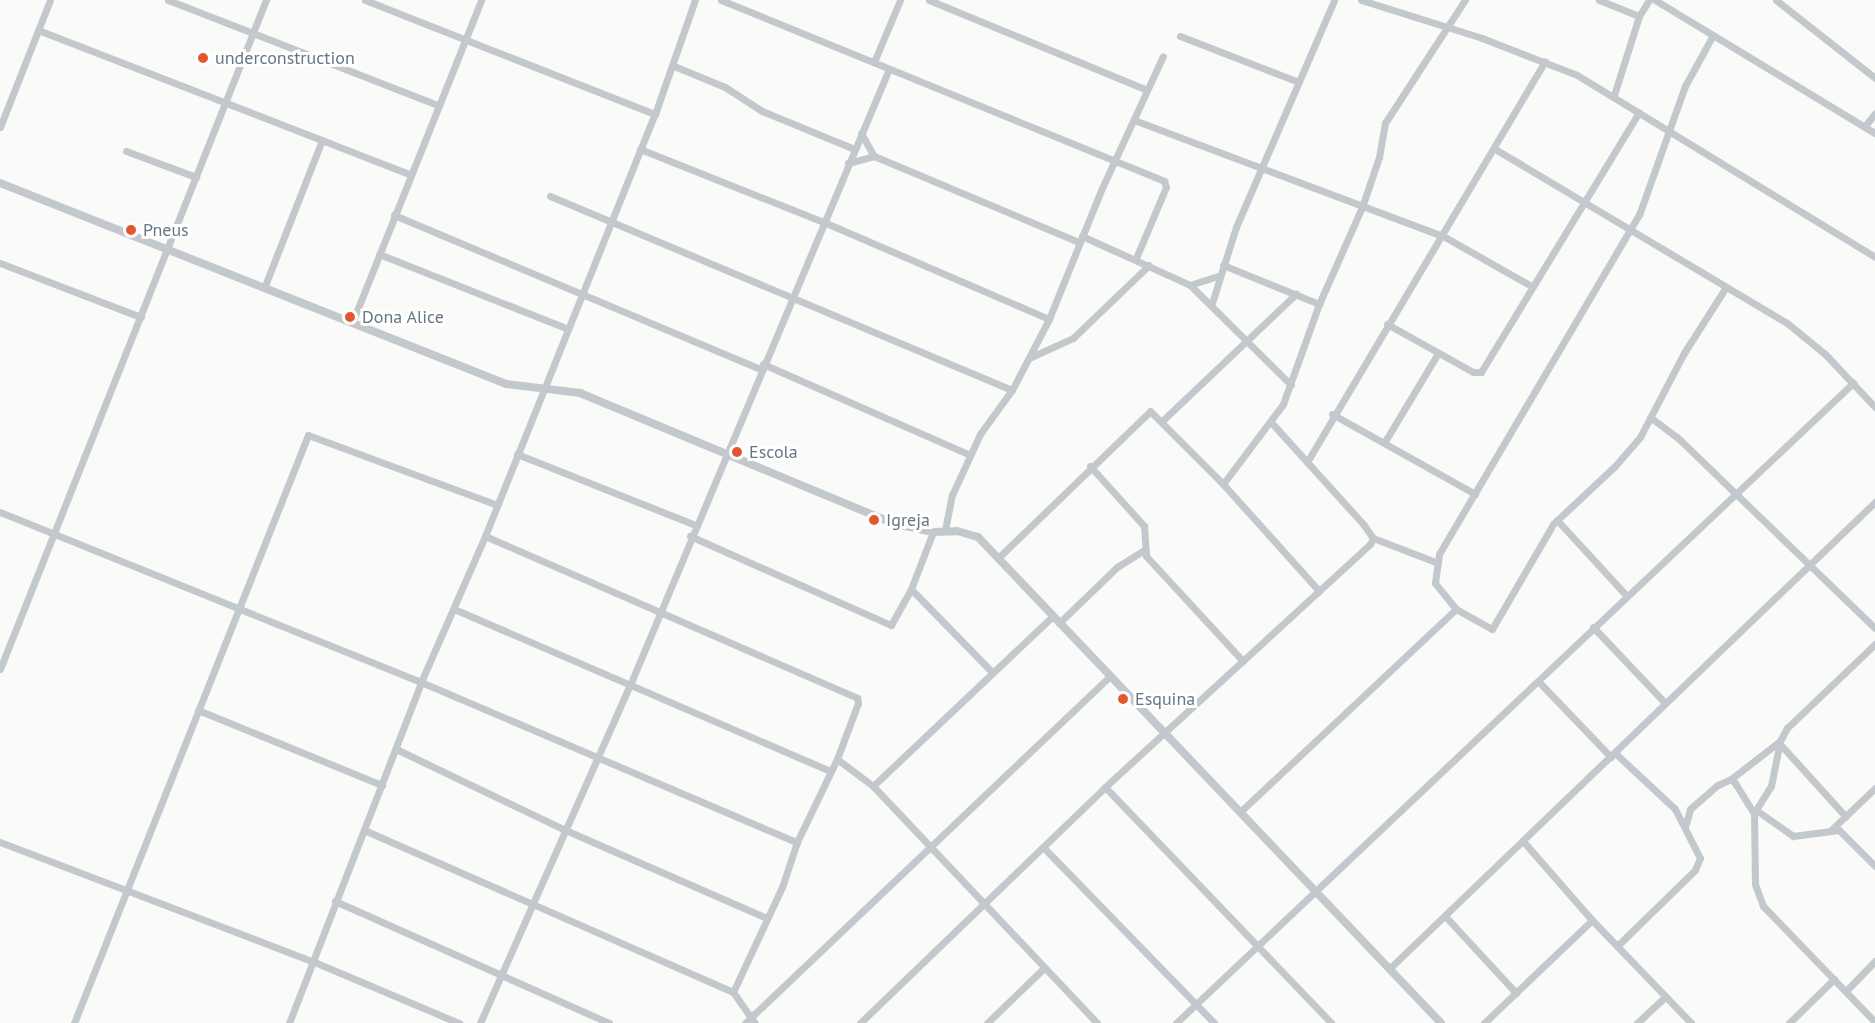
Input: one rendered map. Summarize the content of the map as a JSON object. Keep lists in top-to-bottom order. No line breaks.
{"places":["underconstruction","Pneus","Dona Alice","Escola","Igreja","Esquina"]}
